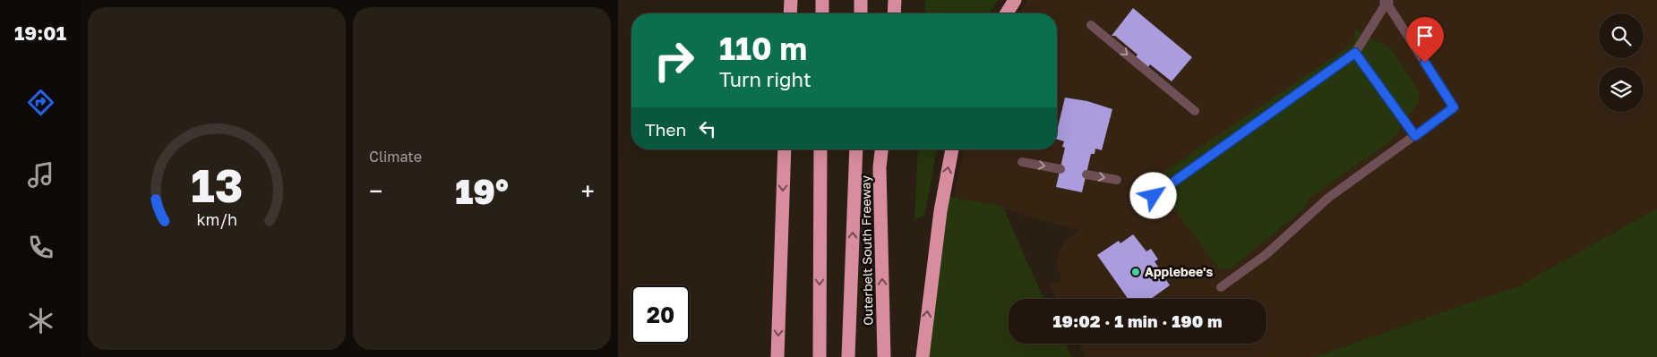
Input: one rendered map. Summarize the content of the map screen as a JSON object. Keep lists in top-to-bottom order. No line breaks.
{"streets":{"highway":["Outerbelt South Freeway"]},"places":["Applebee's"],"page":{"tabs":"19:01","tile":"Climate","turn":["110 m","Turn right"],"then":"Then","heat":["−","19°","+"],"limit":"20","trip":"19:02 · 1 min · 190 m","gauge":["13","km/h"]}}
